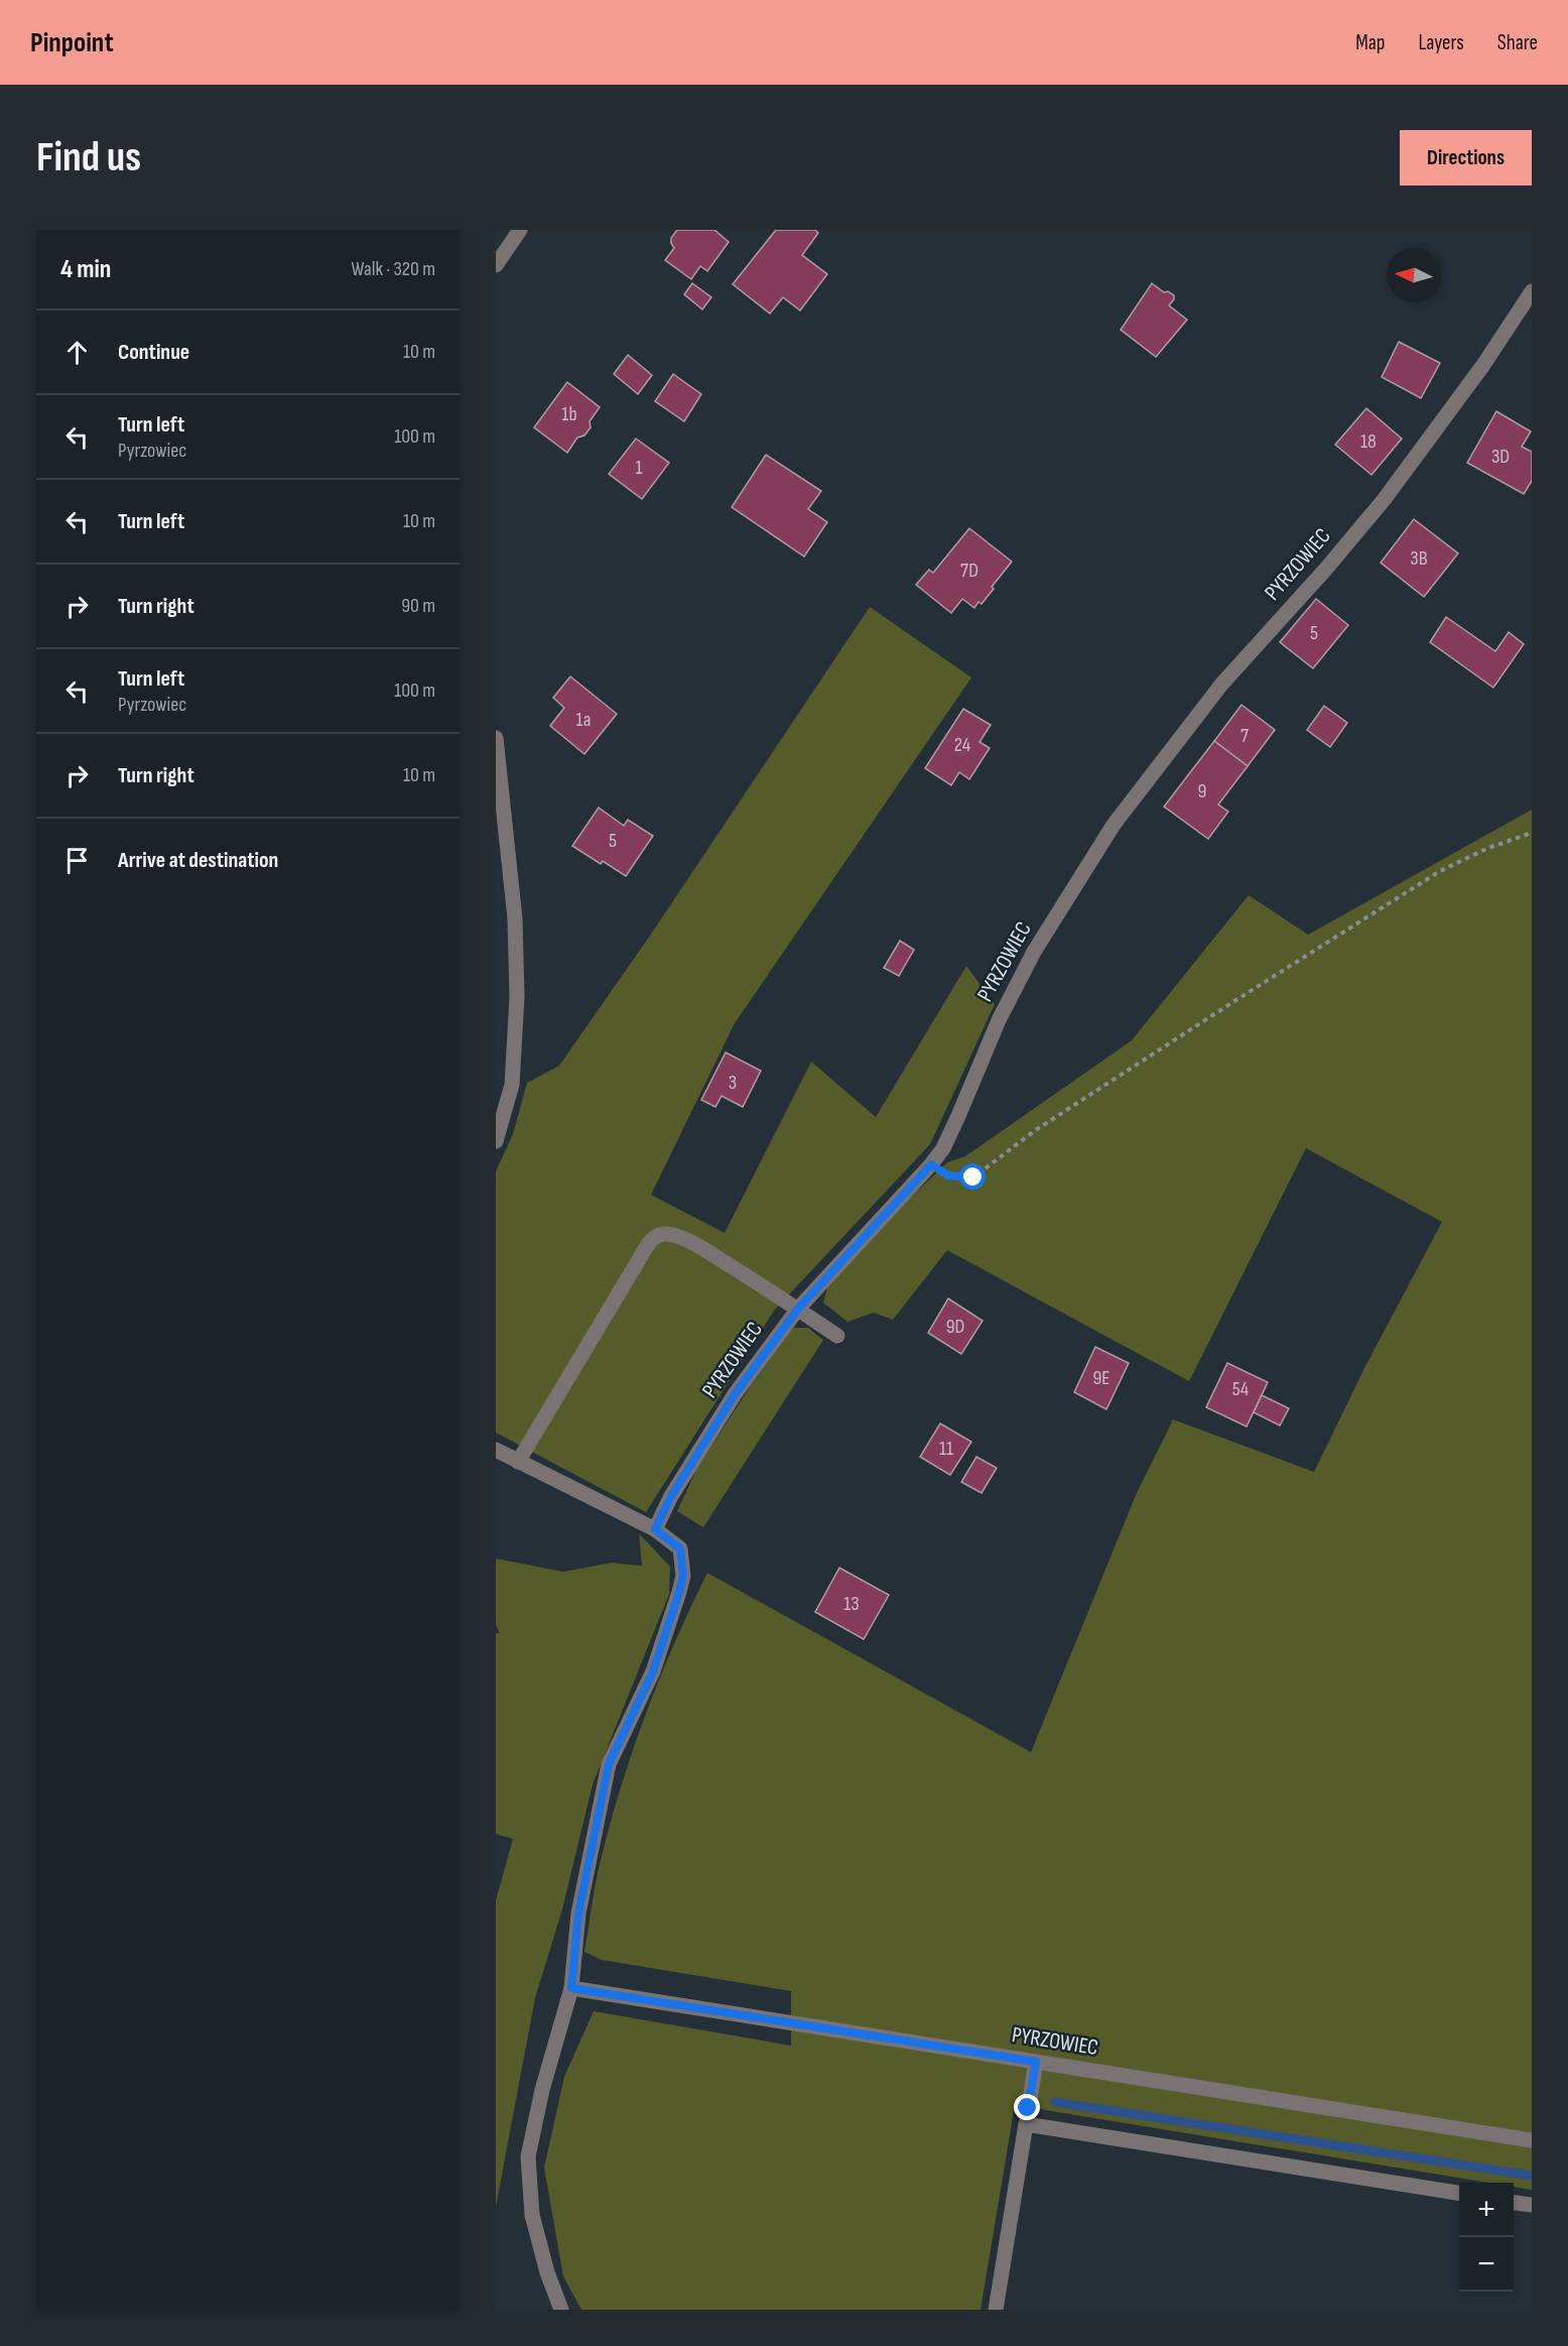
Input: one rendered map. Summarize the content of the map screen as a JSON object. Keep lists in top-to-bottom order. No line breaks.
{"streets":{"street":["PYRZOWIEC"]},"house_numbers":["1b","18","3D","1","3B","7D","5","1a","7","24","9","5","3","9D","9E","54","11","13"],"north":"left","page":{"header":"Pinpoint","nav":["Map","Layers","Share"],"buttons":"Directions","title":"Find us","heading":["4 min","Walk · 320 m"],"list":[["Continue","10 m"],["Turn left","Pyrzowiec","100 m"],["Turn left","10 m"],["Turn right","90 m"],["Turn left","Pyrzowiec","100 m"],["Turn right","10 m"],"Arrive at destination"],"map_buttons":["+","−"]}}
